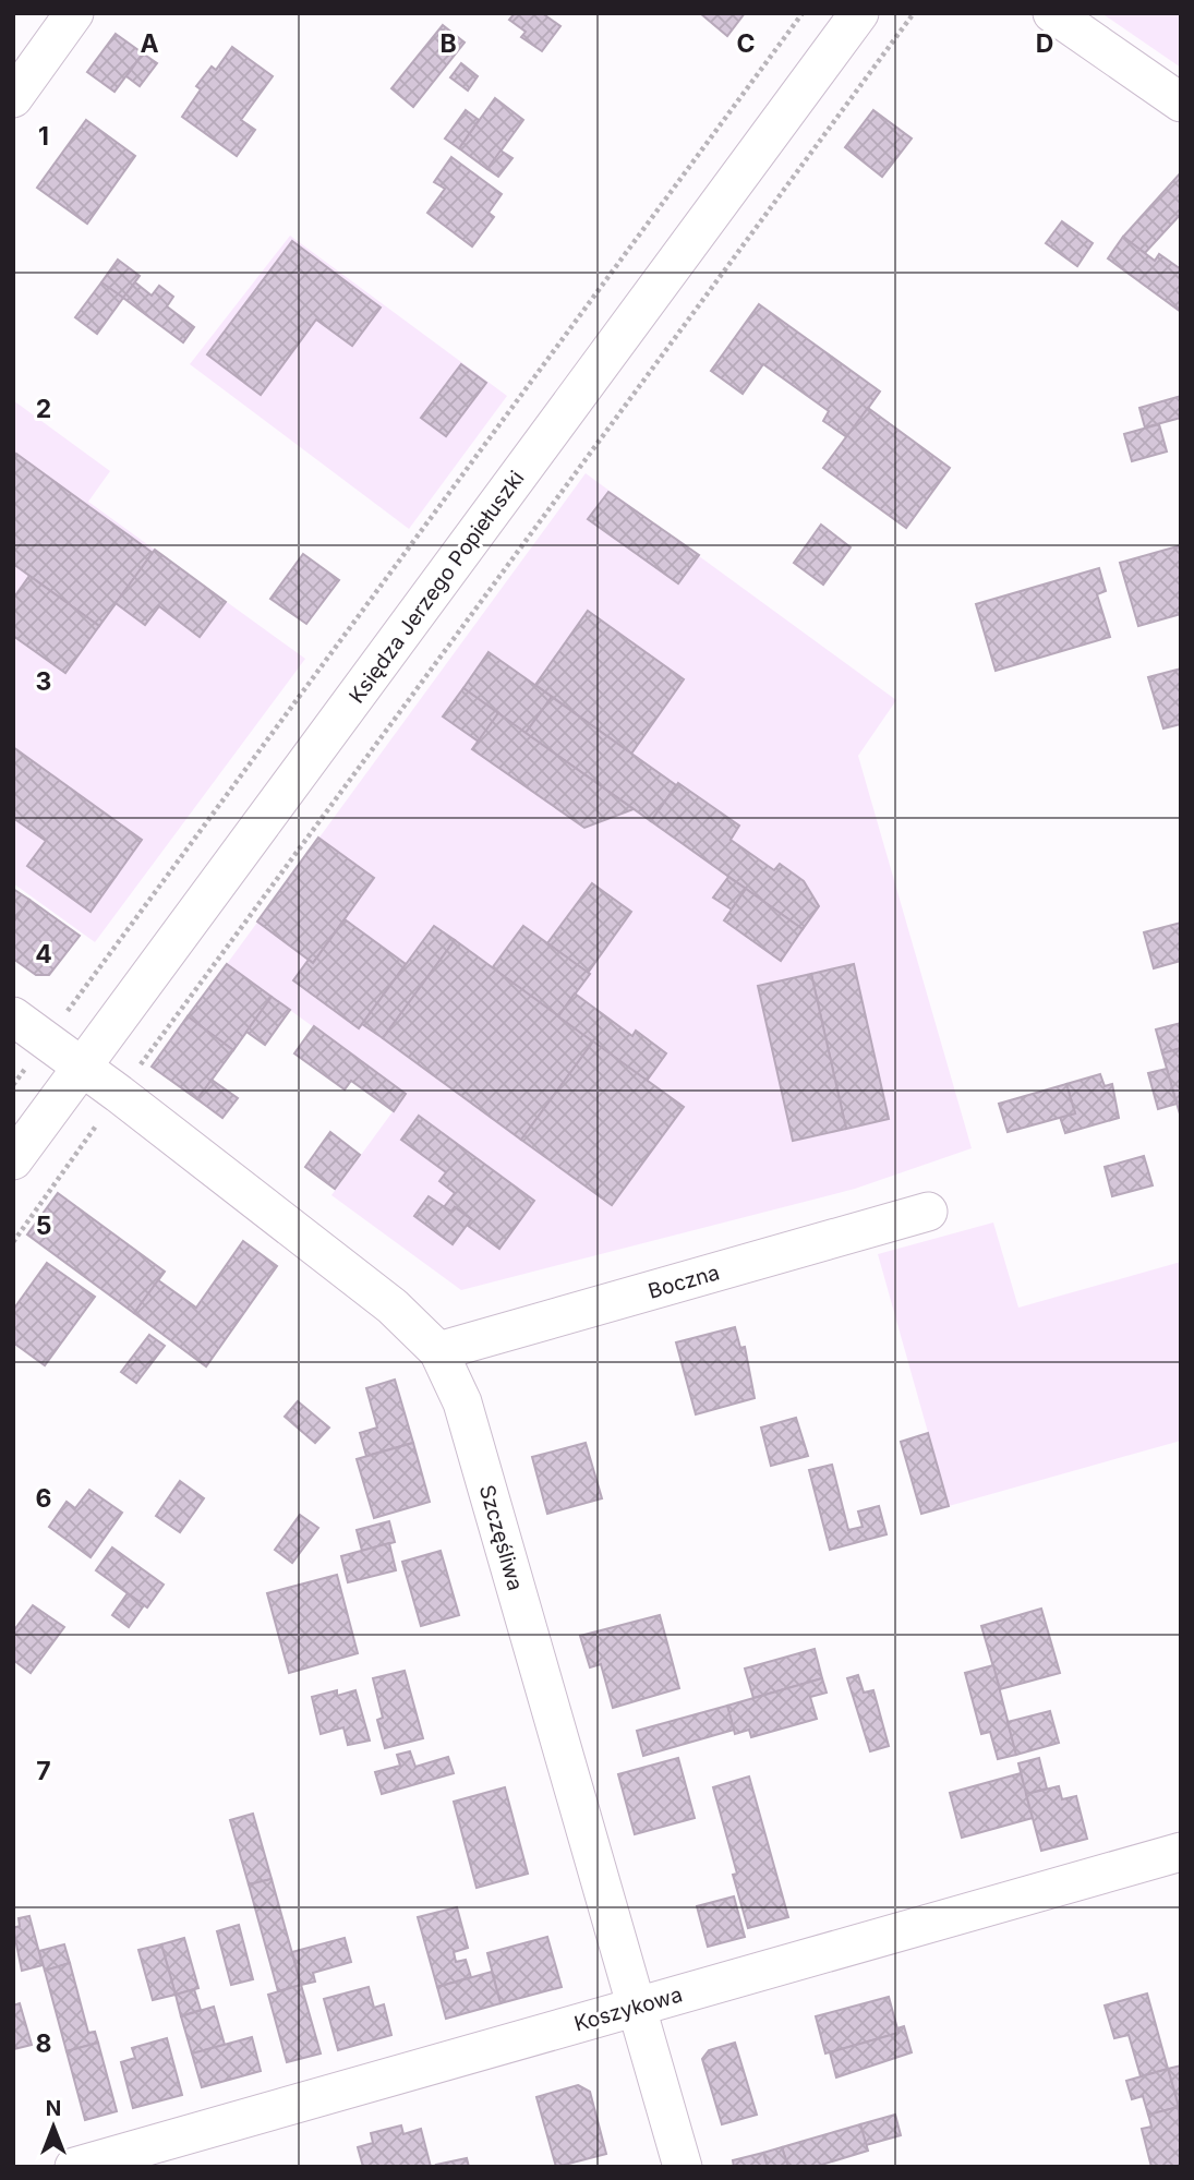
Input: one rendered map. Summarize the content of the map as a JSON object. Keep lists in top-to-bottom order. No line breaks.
{"streets":{"street":["Księdza Jerzego Popiełuszki","Boczna","Szczęśliwa","Koszykowa"]},"crossings":[["Księdza Jerzego Popiełuszki","Szczęśliwa"],["Boczna","Szczęśliwa"],["Szczęśliwa","Koszykowa"]],"north":"top","grid":{"columns":["A","B","C","D"],"rows":["1","2","3","4","5","6","7","8"]}}
